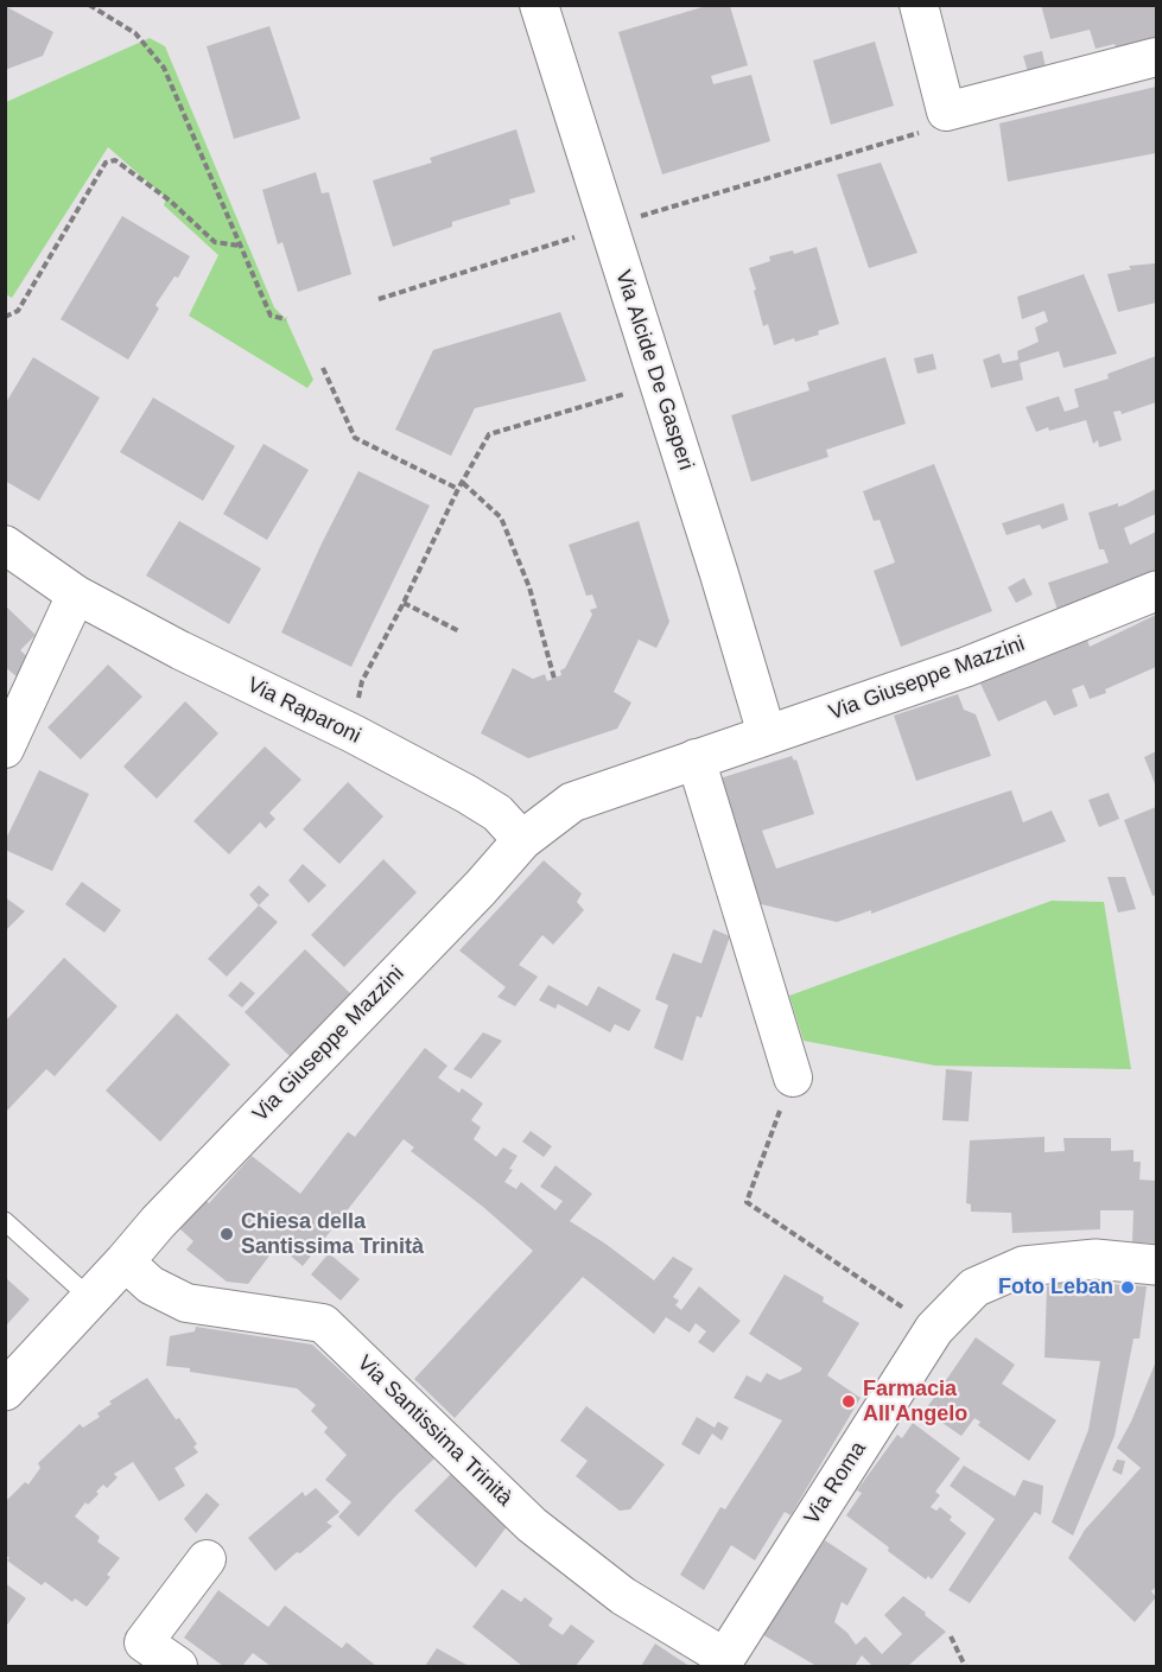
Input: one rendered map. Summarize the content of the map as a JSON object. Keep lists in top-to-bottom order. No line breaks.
{"streets":{"street":["Via Alcide De Gasperi","Via Giuseppe Mazzini","Via Raparoni","Via Santissima Trinità","Via Roma"]},"crossings":[["Via Alcide De Gasperi","Via Giuseppe Mazzini"],["Via Giuseppe Mazzini","Via Raparoni"],["Via Giuseppe Mazzini","Via Santissima Trinità"],["Via Santissima Trinità","Via Roma"]],"places":["Chiesa della Santissima Trinità","Foto Leban","Farmacia All'Angelo"]}
